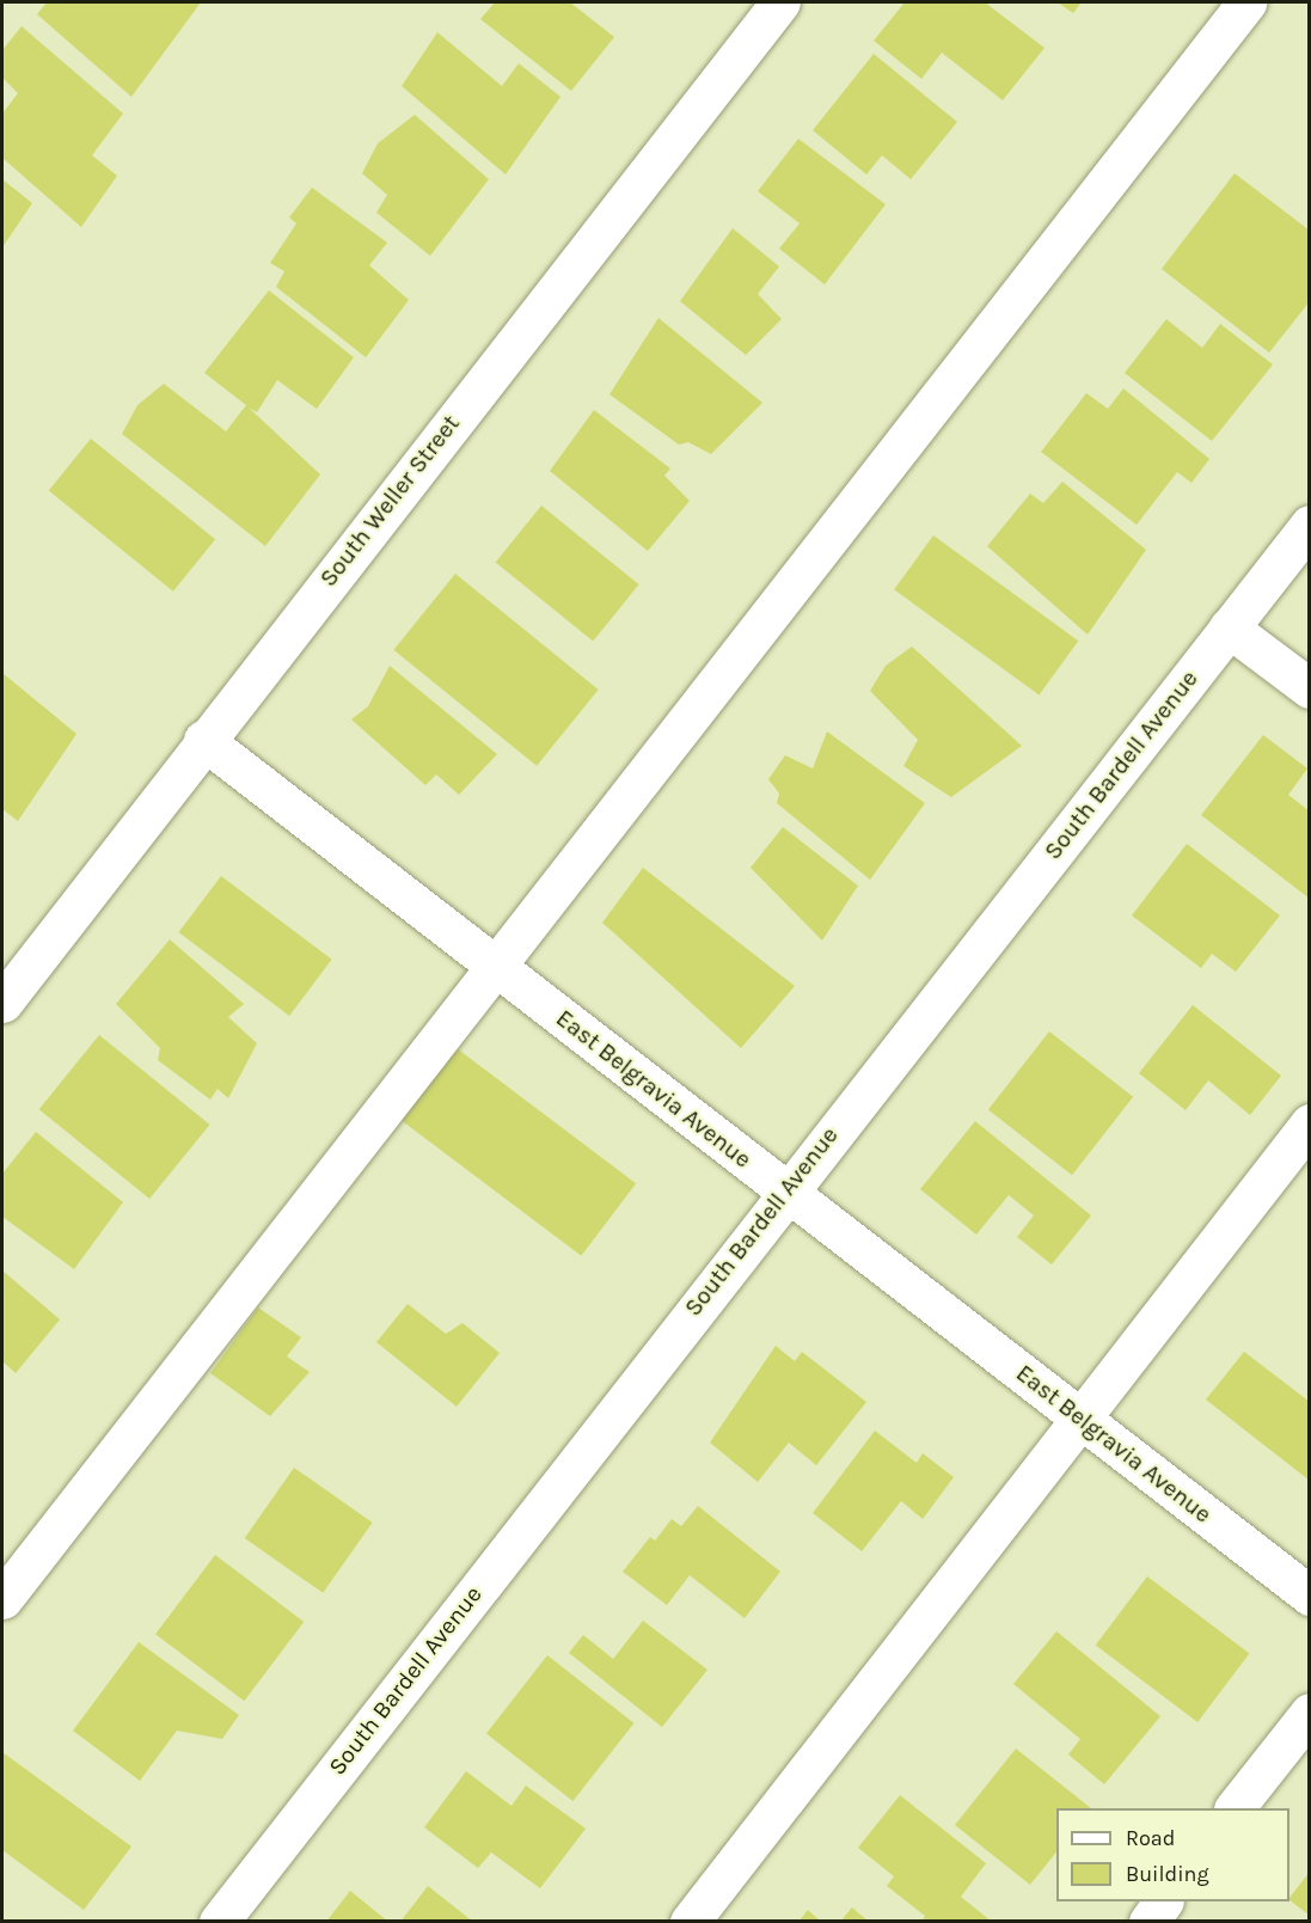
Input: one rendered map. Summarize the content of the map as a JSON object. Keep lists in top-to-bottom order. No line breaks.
{"streets":{"street":["South Weller Street","South Bardell Avenue","East Belgravia Avenue"]},"crossings":[["South Weller Street","East Belgravia Avenue"],["South Bardell Avenue","East Belgravia Avenue"]],"legend":["Road","Building"]}
